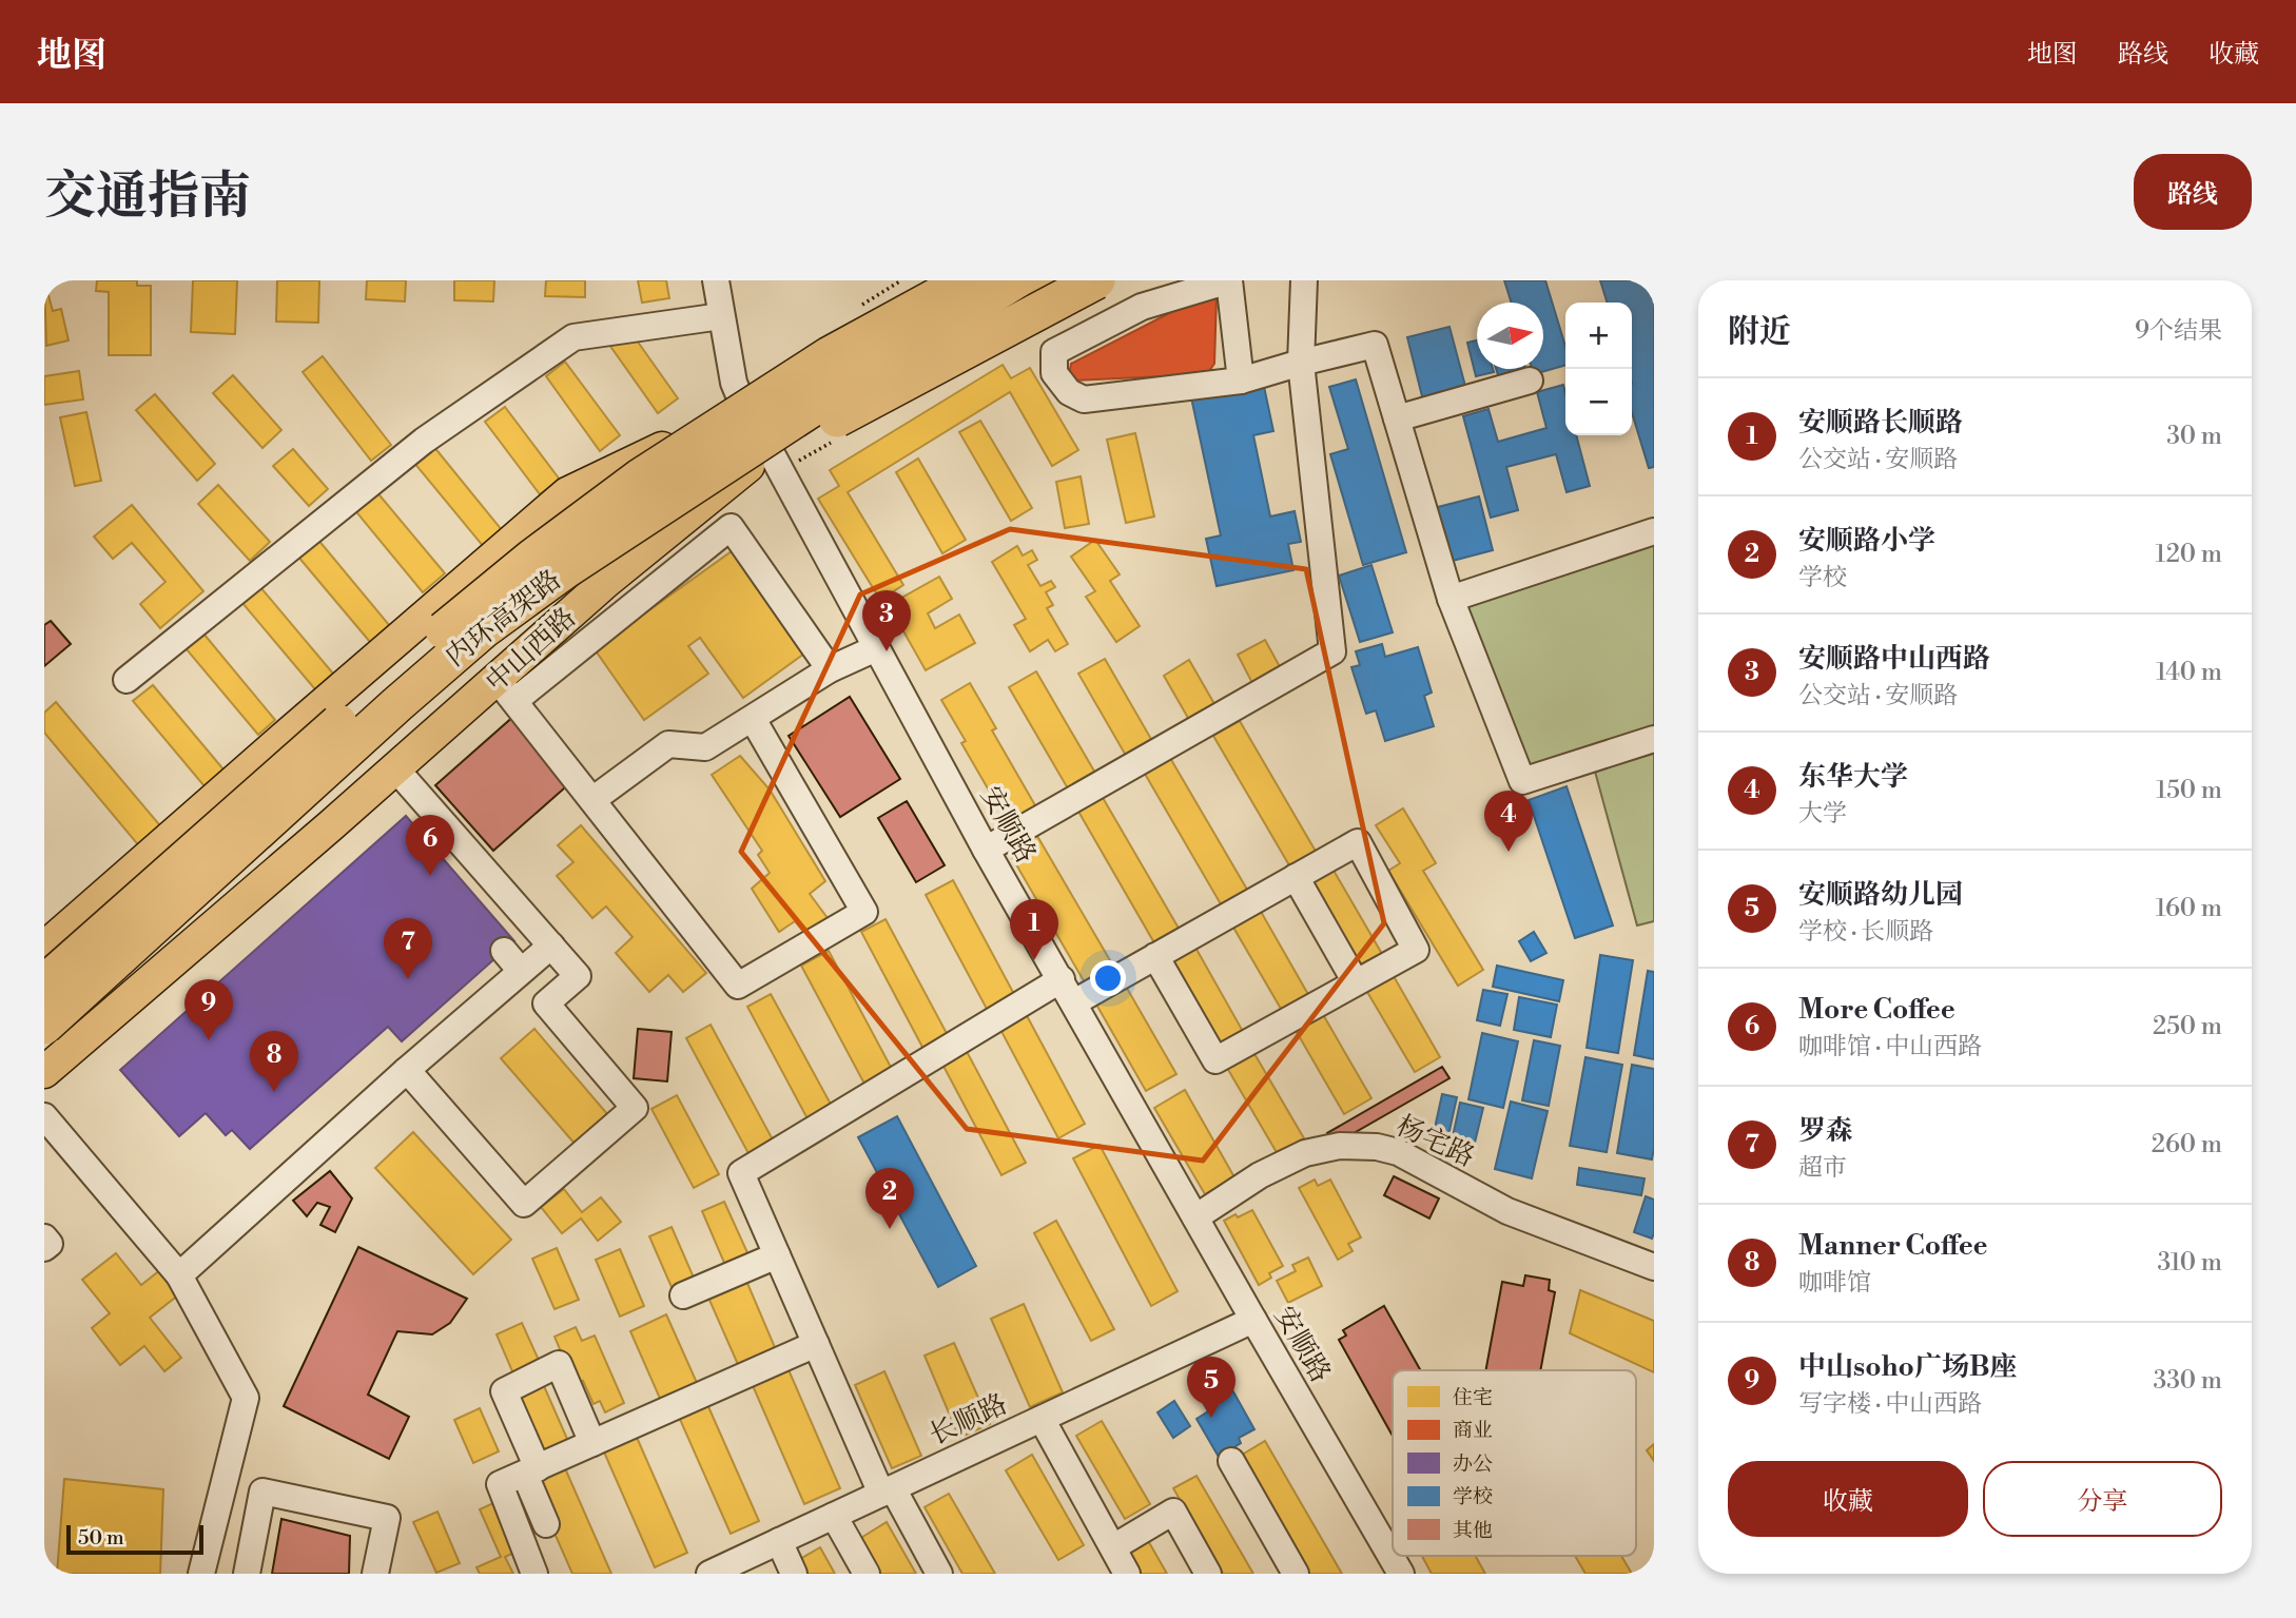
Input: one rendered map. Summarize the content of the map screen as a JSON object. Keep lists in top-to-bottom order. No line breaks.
{"streets":{"highway":["内环高架路"],"main road":["中山西路"],"street":["安顺路","杨宅路","长顺路"]},"crossings":[["中山西路","安顺路"],["安顺路","杨宅路"],["安顺路","长顺路"]],"legend":["住宅","商业","办公","学校","其他"],"scale_bar":"50 m","north":"right","page":{"header":"地图","nav":["地图","路线","收藏"],"title":"交通指南","buttons":["路线",["收藏","分享"]],"heading":["附近","9个结果"],"map_buttons":["+","−"],"list":[{"mark":"1","name":"安顺路长顺路","note":"公交站 · 安顺路","value":"30 m"},{"mark":"2","name":"安顺路小学","note":"学校","value":"120 m"},{"mark":"3","name":"安顺路中山西路","note":"公交站 · 安顺路","value":"140 m"},{"mark":"4","name":"东华大学","note":"大学","value":"150 m"},{"mark":"5","name":"安顺路幼儿园","note":"学校 · 长顺路","value":"160 m"},{"mark":"6","name":"More Coffee","note":"咖啡馆 · 中山西路","value":"250 m"},{"mark":"7","name":"罗森","note":"超市","value":"260 m"},{"mark":"8","name":"Manner Coffee","note":"咖啡馆","value":"310 m"},{"mark":"9","name":"中山soho广场B座","note":"写字楼 · 中山西路","value":"330 m"}],"pins":["3","4","6","1","7","9","8","2","5"],"scale":"50 m"}}
